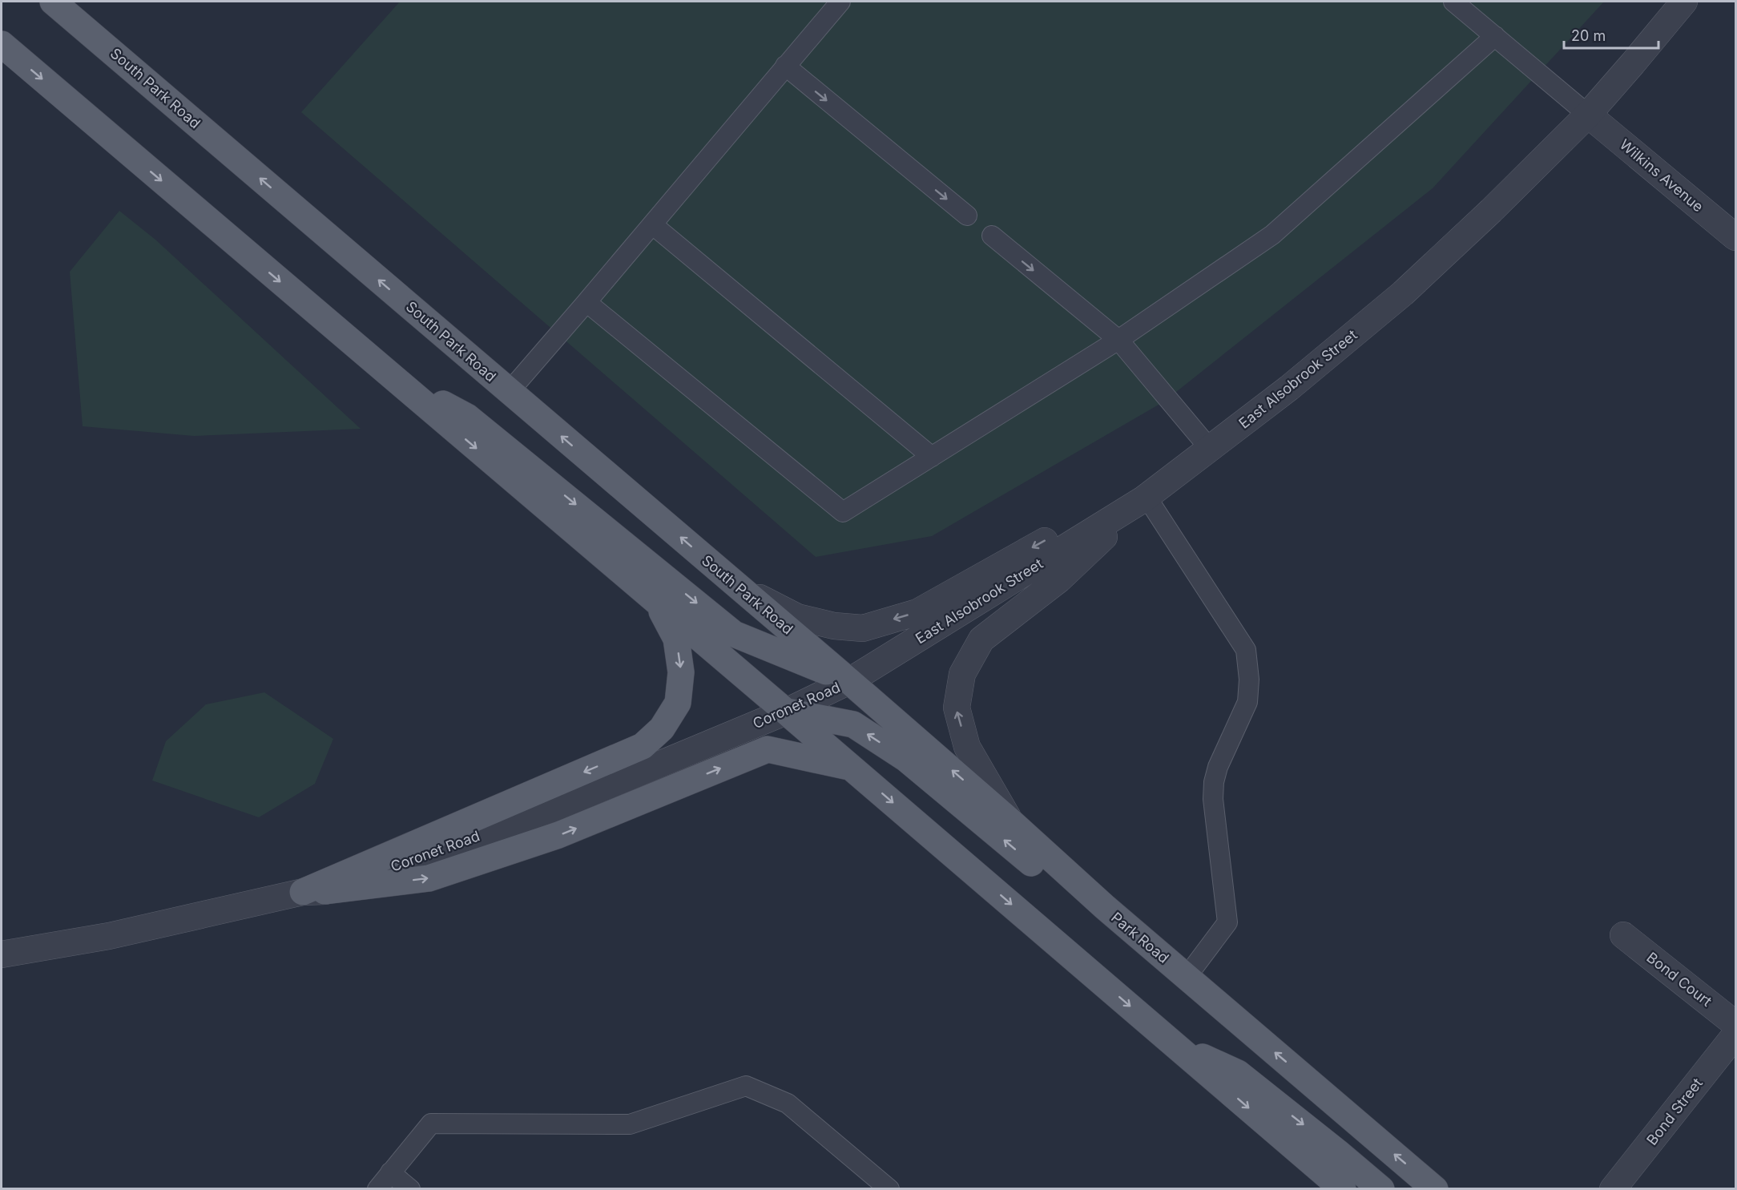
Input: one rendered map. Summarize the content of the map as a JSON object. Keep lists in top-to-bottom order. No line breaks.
{"streets":{"main road":["South Park Road","Park Road"],"street":["Wilkins Avenue","East Alsobrook Street","Coronet Road","Bond Court","Bond Street"]},"crossings":[["South Park Road","East Alsobrook Street"],["South Park Road","Coronet Road"],["South Park Road","Park Road"],["Wilkins Avenue","East Alsobrook Street"],["East Alsobrook Street","Coronet Road"],["East Alsobrook Street","Park Road"],["Coronet Road","Park Road"]],"scale_bar":"20 m"}
